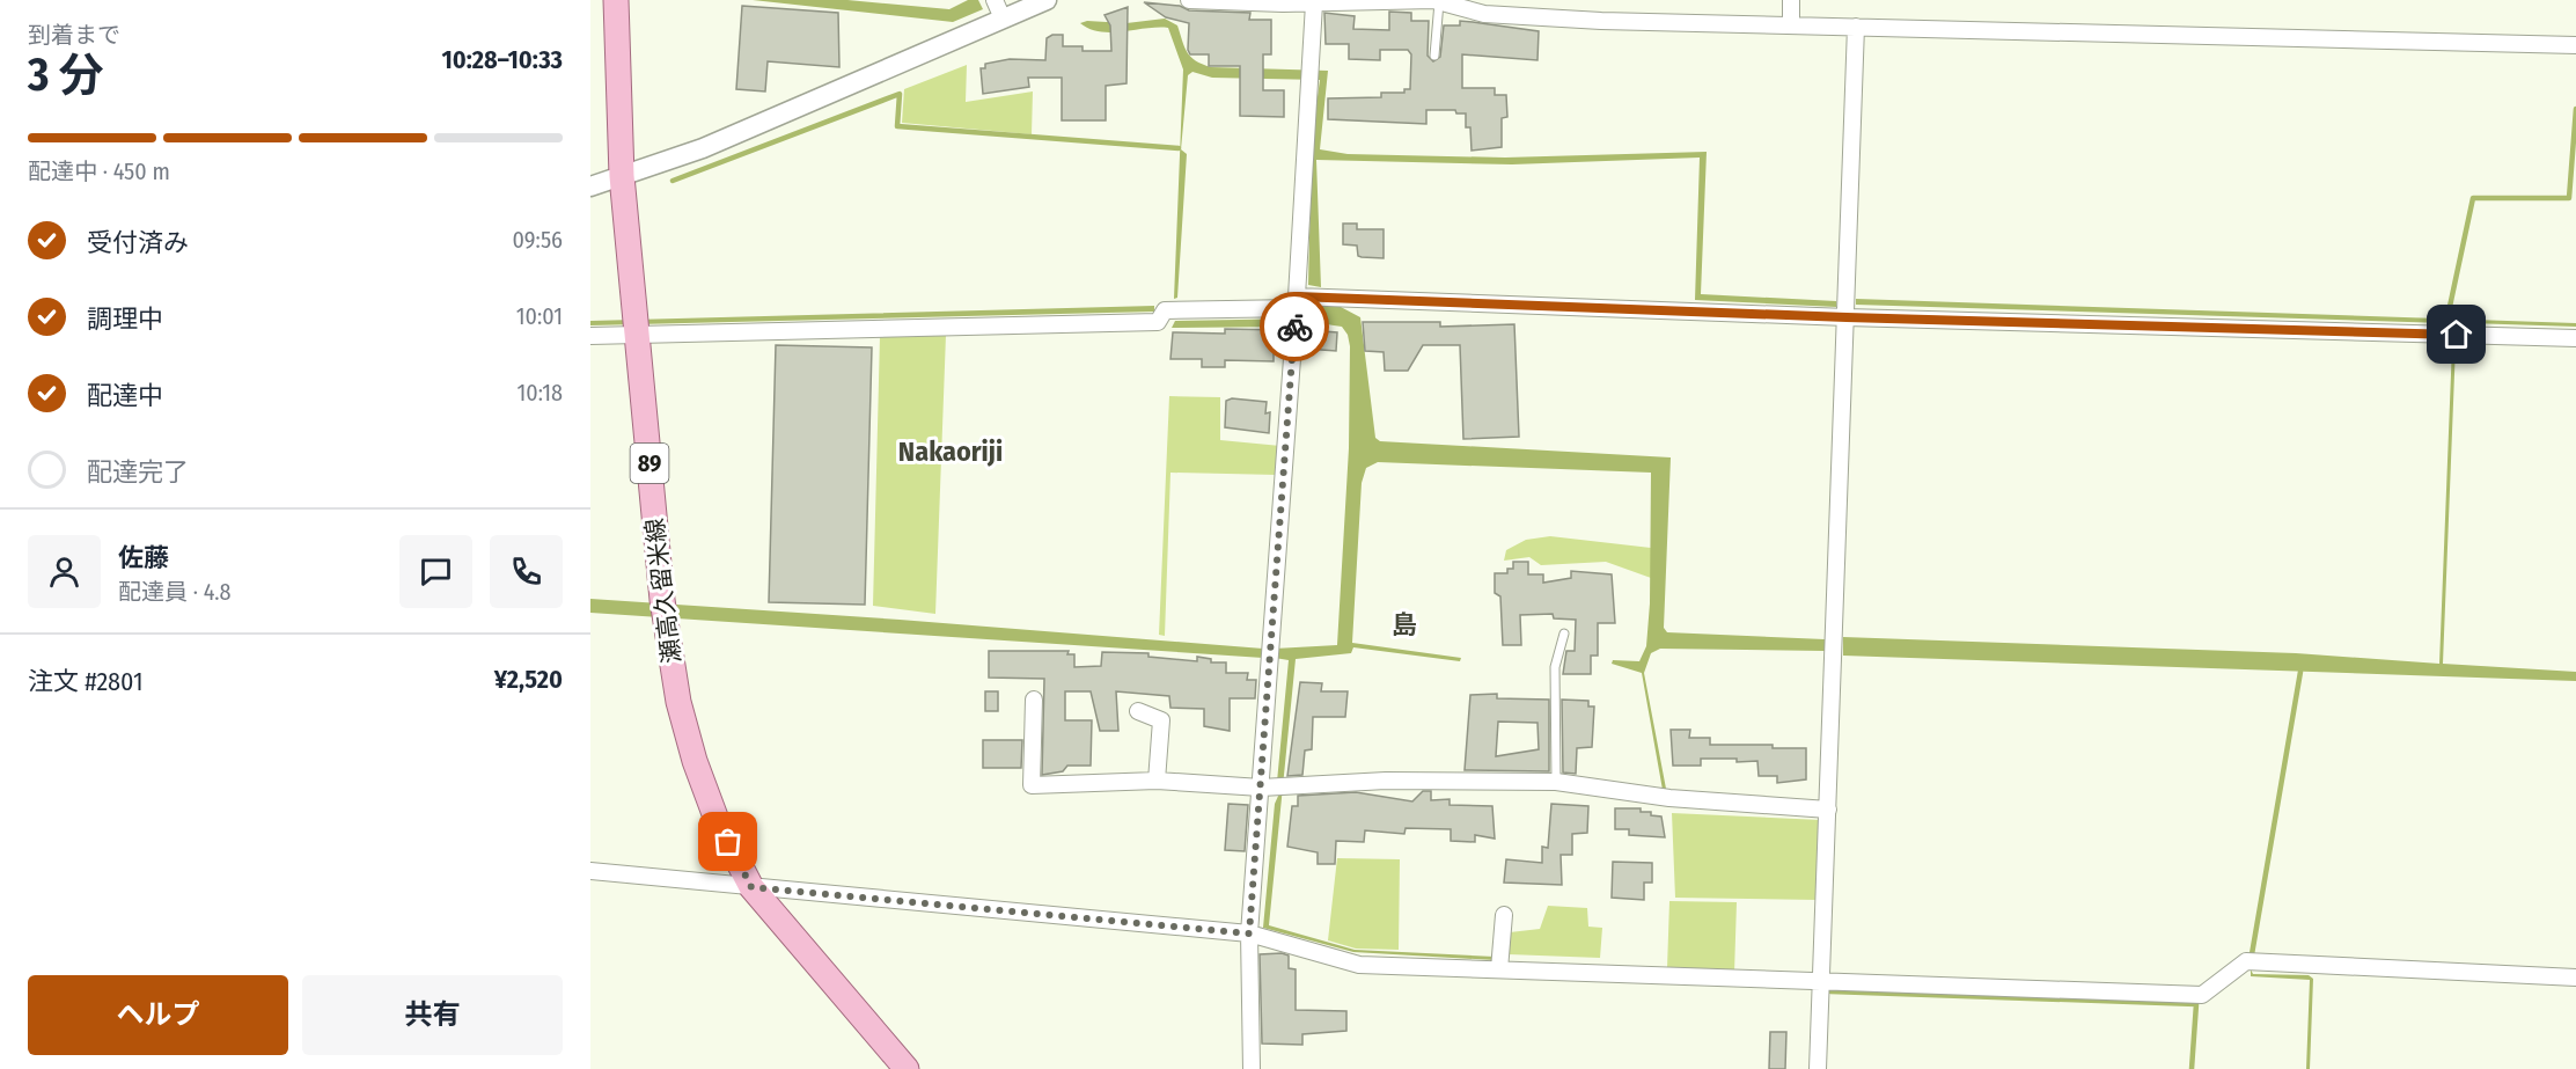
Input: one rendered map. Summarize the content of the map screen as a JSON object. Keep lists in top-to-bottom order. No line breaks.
{"streets":{"main road":["89","瀬高久留米線"]},"districts":["Nakaoriji","島"],"page":{"heading":["3 分","到着まで","10:28–10:33"],"panel":["佐藤","配達員 · 4.8","注文 #2801","¥2,520"],"bar":"配達中 · 450 m","list":[["受付済み","09:56"],["調理中","10:01"],["配達中","10:18"],"配達完了"],"buttons":["ヘルプ","共有"]}}
